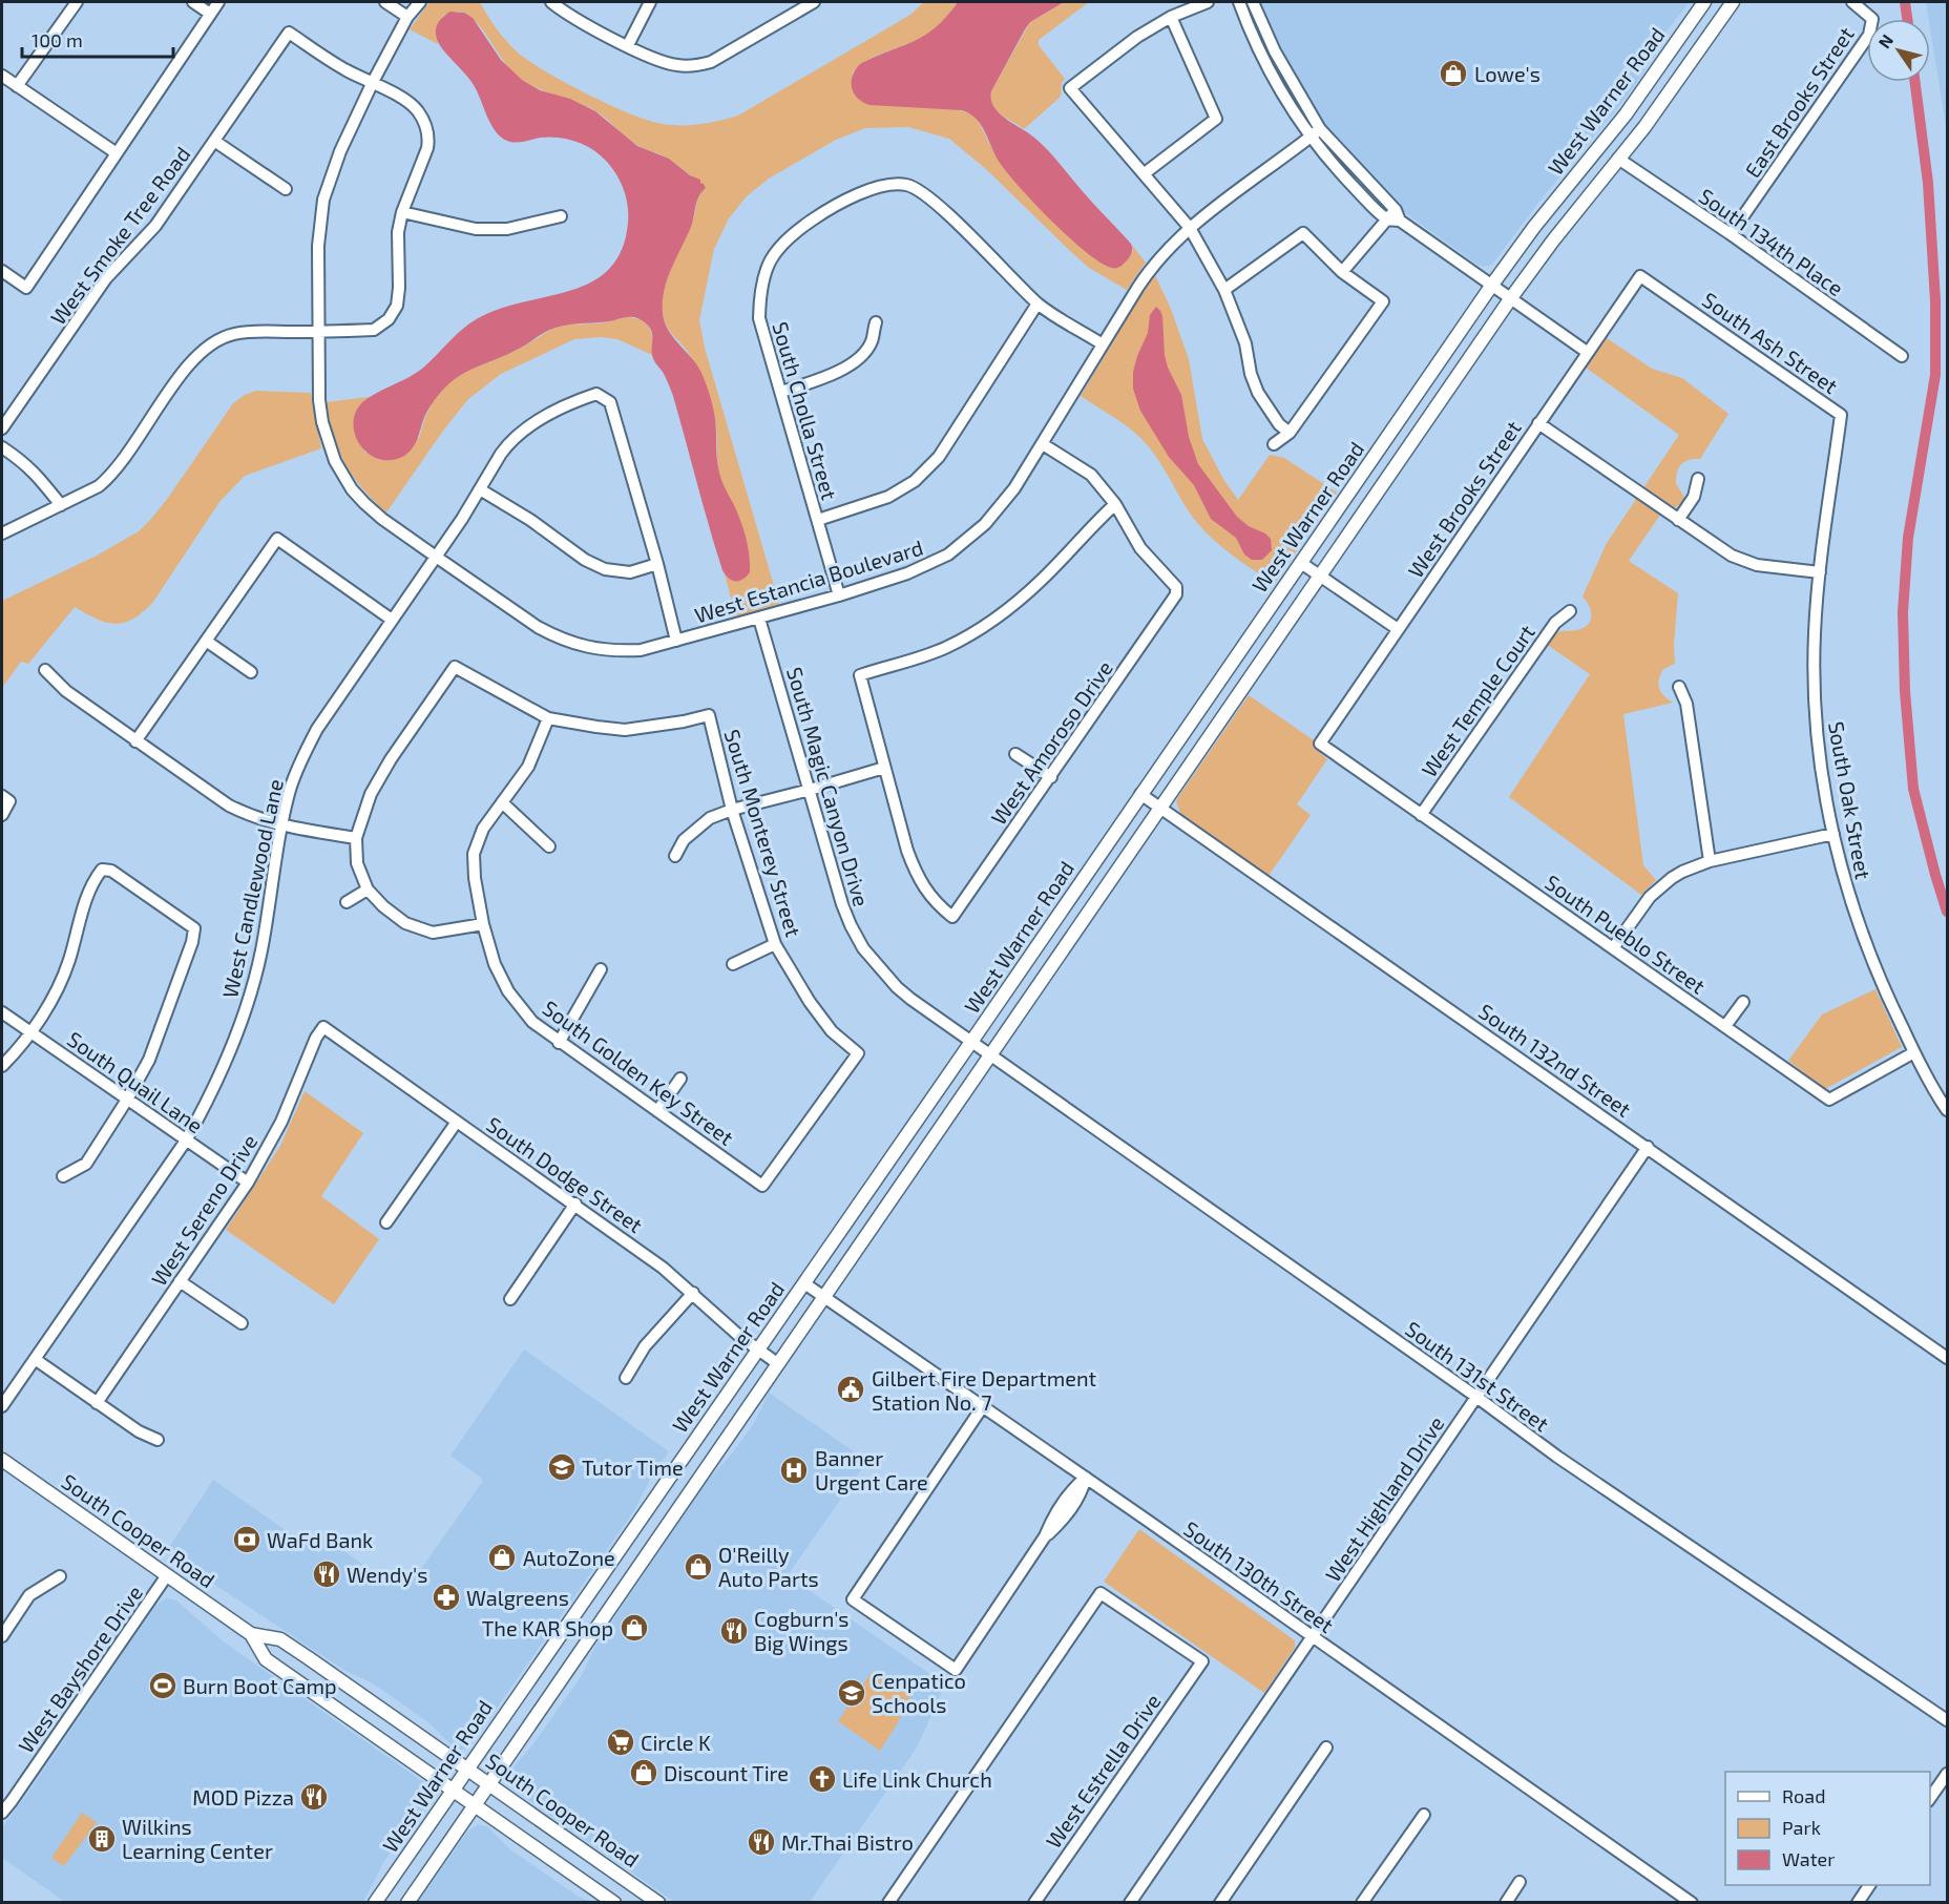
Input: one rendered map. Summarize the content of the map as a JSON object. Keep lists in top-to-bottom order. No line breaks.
{"streets":{"main road":["West Warner Road","South Cooper Road"],"street":["East Brooks Street","West Smoke Tree Road","South 134th Place","South Ash Street","South Cholla Street","West Brooks Street","West Estancia Boulevard","West Temple Court","West Amoroso Drive","South Magic Canyon Drive","South Oak Street","South Monterey Street","West Candlewood Lane","South Pueblo Street","South 132nd Street","South Golden Key Street","South Quail Lane","South Dodge Street","West Sereno Drive","South 131st Street","West Highland Drive","South 130th Street","West Bayshore Drive","West Estrella Drive"]},"crossings":[["West Warner Road","South 134th Place"],["West Warner Road","South Magic Canyon Drive"],["West Warner Road","South 132nd Street"],["West Warner Road","South Dodge Street"],["West Warner Road","South 131st Street"],["West Warner Road","South Cooper Road"],["West Warner Road","South 130th Street"],["East Brooks Street","South 134th Place"],["West Smoke Tree Road","West Estancia Boulevard"],["South Ash Street","West Brooks Street"],["South Ash Street","South Oak Street"],["South Cholla Street","West Estancia Boulevard"],["West Brooks Street","South Pueblo Street"],["West Estancia Boulevard","South Magic Canyon Drive"],["West Estancia Boulevard","West Candlewood Lane"],["West Temple Court","South Pueblo Street"],["South Magic Canyon Drive","South 131st Street"],["South Oak Street","South Pueblo Street"],["South Monterey Street","South Golden Key Street"],["West Candlewood Lane","South Quail Lane"],["South 132nd Street","West Highland Drive"],["South Quail Lane","West Sereno Drive"],["South Dodge Street","West Sereno Drive"],["South 131st Street","West Highland Drive"],["West Highland Drive","South 130th Street"],["South Cooper Road","West Bayshore Drive"]],"places":{"shop":["Lowe's","AutoZone","O'Reilly Auto Parts","The KAR Shop","Discount Tire"],"public building":["Gilbert Fire Department Station No. 7"],"school or university":["Tutor Time","Cenpatico Schools"],"hospital":["Banner Urgent Care"],"bank":["WaFd Bank"],"restaurant":["Wendy's","Cogburn's Big Wings","MOD Pizza","Mr.Thai Bistro"],"pharmacy":["Walgreens"],"sports":["Burn Boot Camp"],"supermarket":["Circle K"],"church":["Life Link Church"],"building":["Wilkins Learning Center"]},"legend":["Road","Park","Water"],"scale_bar":"100 m","north":"top left"}
